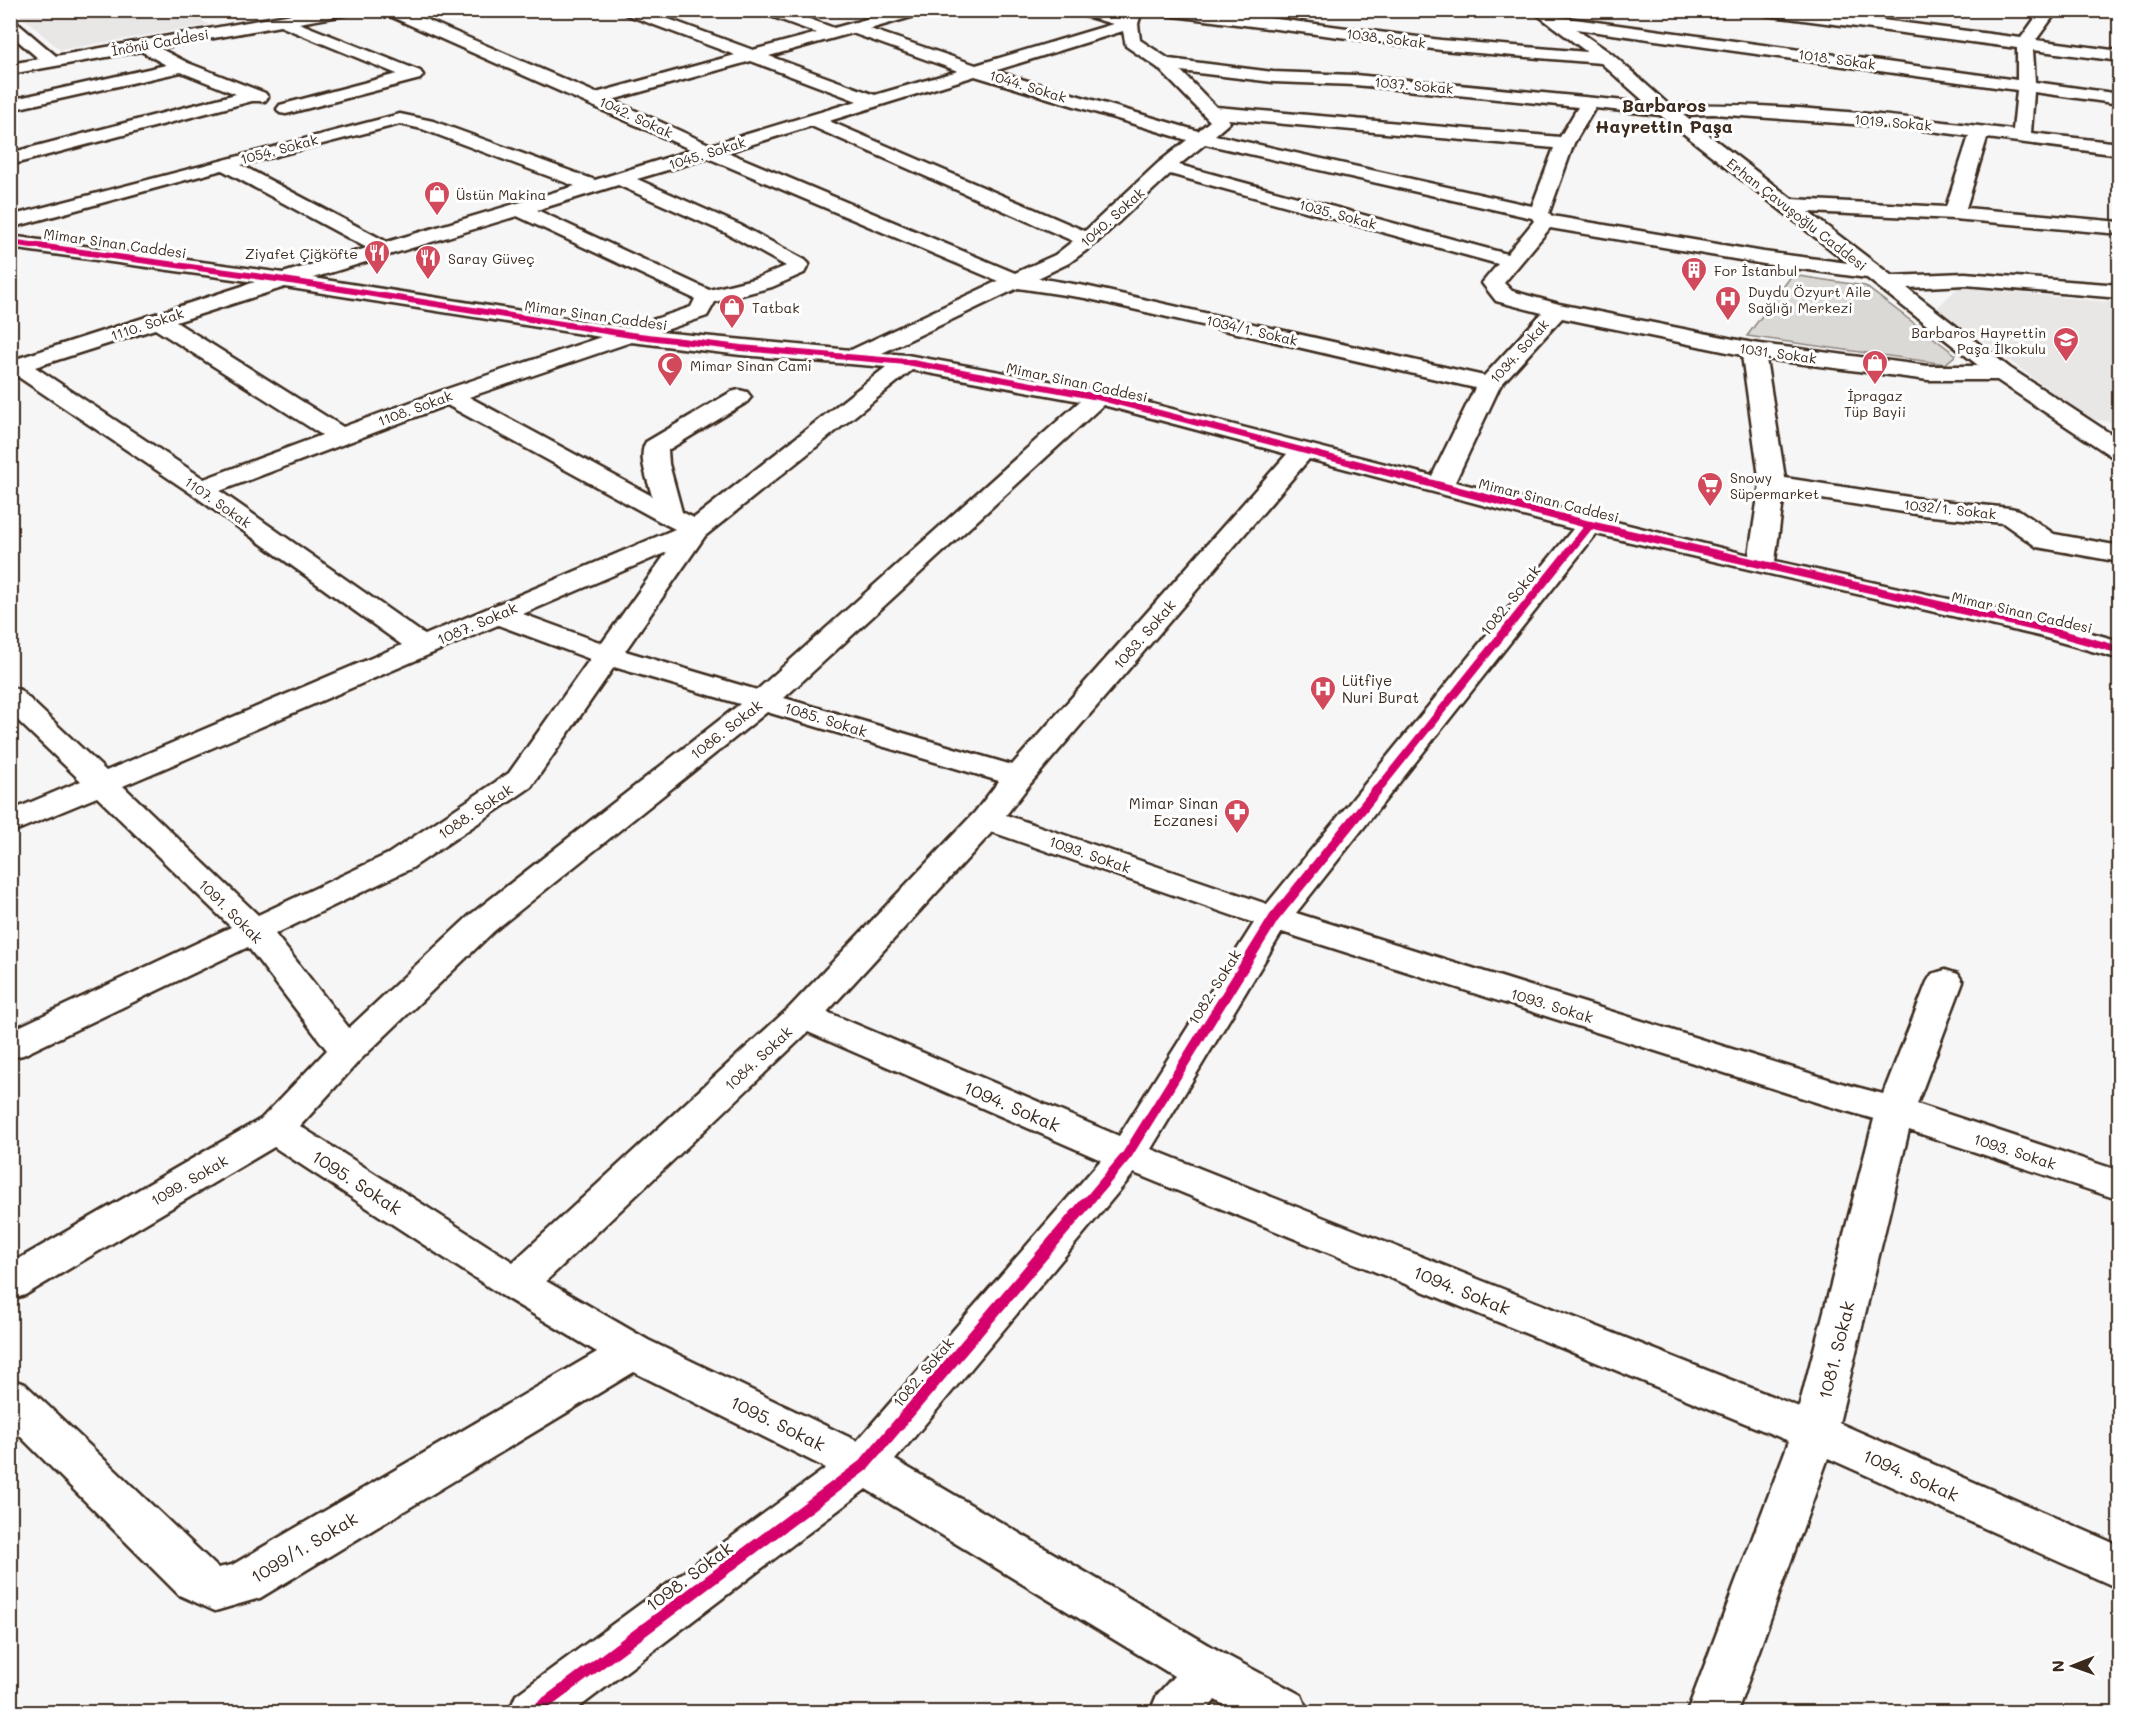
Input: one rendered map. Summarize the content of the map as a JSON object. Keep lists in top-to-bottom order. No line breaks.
{"streets":{"street":["1038. Sokak","İnönü Caddesi","1018. Sokak","1037. Sokak","1044. Sokak","1042. Sokak","1019. Sokak","1054. Sokak","1045. Sokak","1035. Sokak","Erhan Çavuşoğlu Caddesi","1040. Sokak","Mimar Sinan Caddesi","1110. Sokak","1034/1. Sokak","1034. Sokak","1031. Sokak","1108. Sokak","1107. Sokak","1032/1. Sokak","1082. Sokak","1087. Sokak","1083. Sokak","1085. Sokak","1086. Sokak","1088. Sokak","1093. Sokak","1091. Sokak","1084. Sokak","1094. Sokak","1099. Sokak","1095. Sokak","1081. Sokak","1099/1. Sokak","1098. Sokak"]},"crossings":[["1038. Sokak","Erhan Çavuşoğlu Caddesi"],["İnönü Caddesi","1054. Sokak"],["1018. Sokak","Erhan Çavuşoğlu Caddesi"],["1037. Sokak","1019. Sokak"],["1037. Sokak","Erhan Çavuşoğlu Caddesi"],["1037. Sokak","1034. Sokak"],["1044. Sokak","1045. Sokak"],["1044. Sokak","Erhan Çavuşoğlu Caddesi"],["1044. Sokak","1040. Sokak"],["1044. Sokak","1034. Sokak"],["1042. Sokak","1045. Sokak"],["1042. Sokak","1040. Sokak"],["1042. Sokak","1034/1. Sokak"],["1019. Sokak","Erhan Çavuşoğlu Caddesi"],["1045. Sokak","Mimar Sinan Caddesi"],["1045. Sokak","1110. Sokak"],["1035. Sokak","1040. Sokak"],["1035. Sokak","1034. Sokak"],["Erhan Çavuşoğlu Caddesi","1031. Sokak"],["1040. Sokak","Mimar Sinan Caddesi"],["1040. Sokak","1034/1. Sokak"],["Mimar Sinan Caddesi","1110. Sokak"],["Mimar Sinan Caddesi","1034. Sokak"],["Mimar Sinan Caddesi","1108. Sokak"],["Mimar Sinan Caddesi","1082. Sokak"],["Mimar Sinan Caddesi","1087. Sokak"],["Mimar Sinan Caddesi","1083. Sokak"],["Mimar Sinan Caddesi","1086. Sokak"],["1110. Sokak","1107. Sokak"],["1034/1. Sokak","1034. Sokak"],["1034. Sokak","1031. Sokak"],["1108. Sokak","1107. Sokak"],["1107. Sokak","1087. Sokak"],["1082. Sokak","1093. Sokak"],["1082. Sokak","1094. Sokak"],["1082. Sokak","1095. Sokak"],["1082. Sokak","1098. Sokak"],["1087. Sokak","1085. Sokak"],["1087. Sokak","1088. Sokak"],["1087. Sokak","1091. Sokak"],["1083. Sokak","1085. Sokak"],["1083. Sokak","1093. Sokak"],["1083. Sokak","1084. Sokak"],["1085. Sokak","1086. Sokak"],["1085. Sokak","1088. Sokak"],["1086. Sokak","1091. Sokak"],["1086. Sokak","1099. Sokak"],["1088. Sokak","1091. Sokak"],["1093. Sokak","1084. Sokak"],["1093. Sokak","1081. Sokak"],["1091. Sokak","1099. Sokak"],["1084. Sokak","1094. Sokak"],["1084. Sokak","1095. Sokak"],["1094. Sokak","1081. Sokak"],["1099. Sokak","1095. Sokak"],["1095. Sokak","1099/1. Sokak"],["1095. Sokak","1098. Sokak"]],"districts":["Barbaros Hayrettin Paşa"],"places":{"shop":["Üstün Makina","Tatbak","İpragaz Tüp Bayii"],"restaurant":["Ziyafet Çiğköfte","Saray Güveç"],"building":["For İstanbul"],"hospital":["Duydu Özyurt Aile Sağlığı Merkezi","Lütfiye Nuri Burat"],"school or university":["Barbaros Hayrettin Paşa İlkokulu"],"mosque":["Mimar Sinan Cami"],"supermarket":["Snowy Süpermarket"],"pharmacy":["Mimar Sinan Eczanesi"]},"north":"left"}
